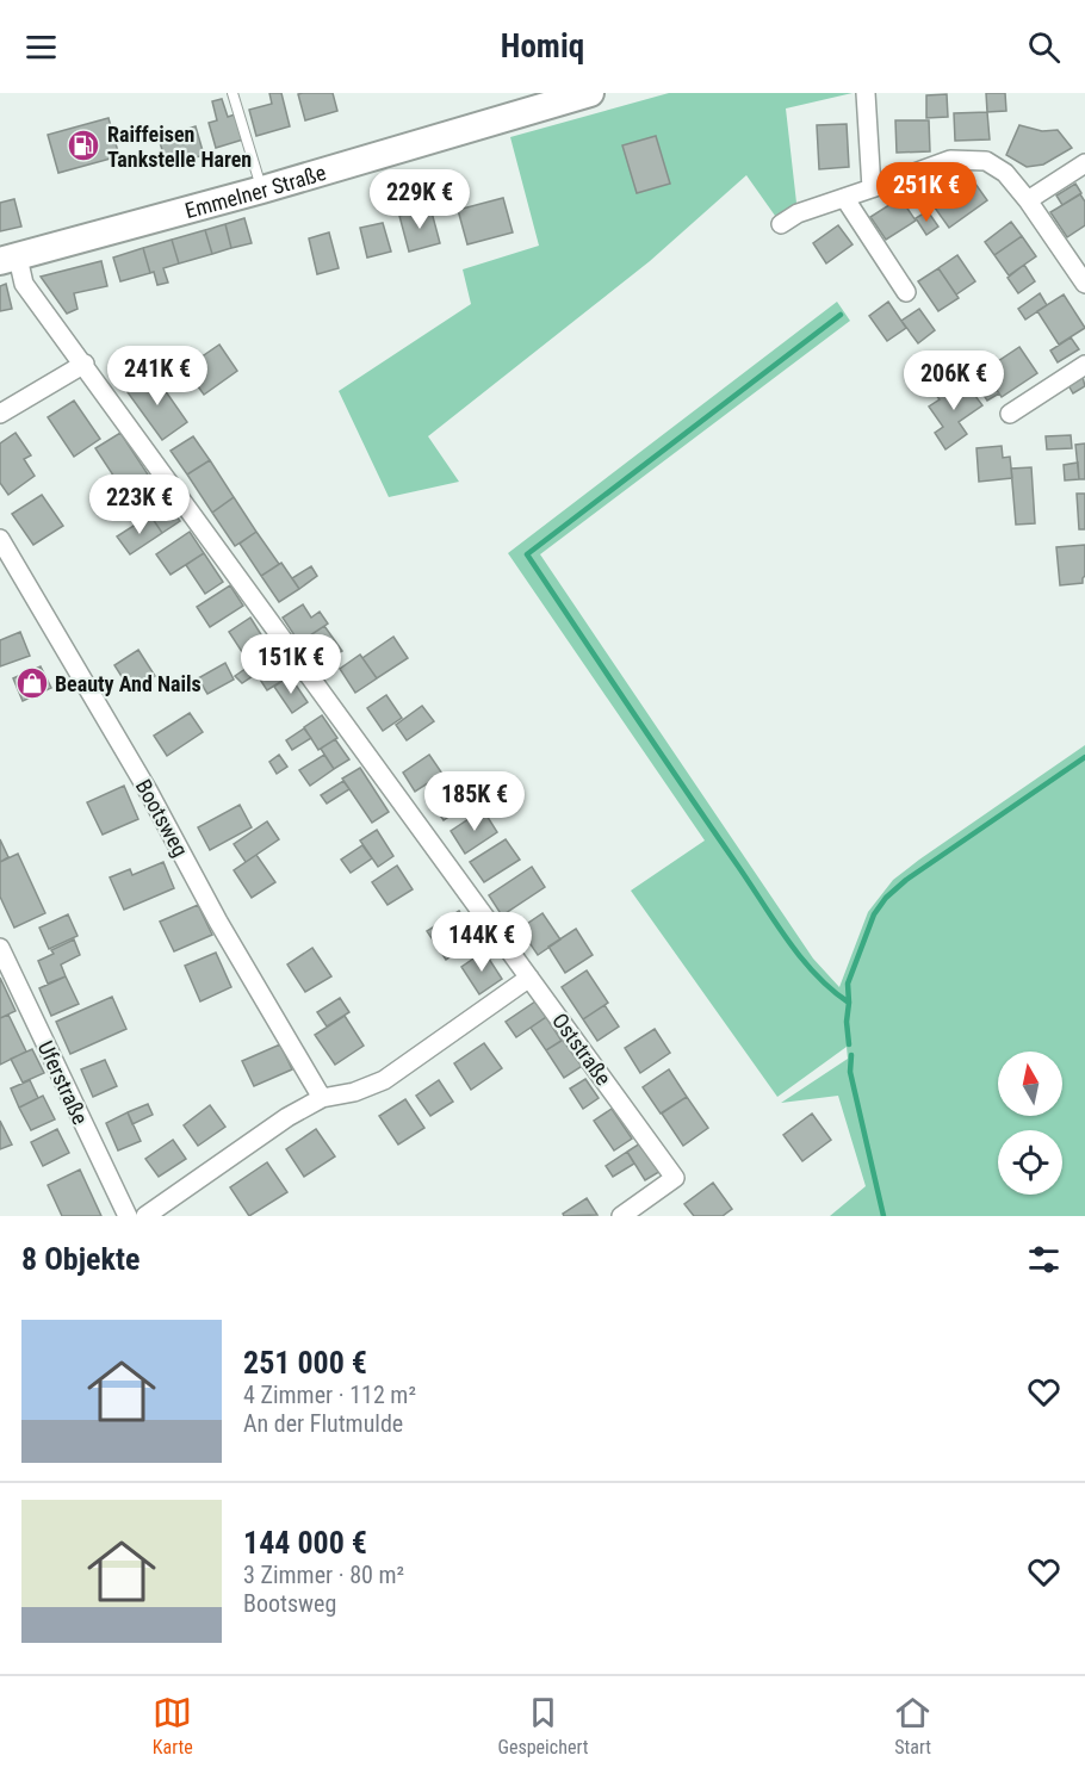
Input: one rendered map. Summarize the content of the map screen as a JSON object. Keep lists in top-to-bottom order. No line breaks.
{"streets":{"street":["Emmelner Straße","Bootsweg","Oststraße","Uferstraße"]},"crossings":[["Emmelner Straße","Oststraße"]],"places":{"fuel station":["Raiffeisen Tankstelle Haren"],"shop":["Beauty And Nails"]},"north":"top","page":{"header":"Homiq","price":["251K €","229K €","241K €","206K €","223K €","151K €","185K €","144K €"],"heading":"8 Objekte","list":[{"name":"251 000 €","note":"4 Zimmer · 112 m² · An der Flutmulde"},{"name":"144 000 €","note":"3 Zimmer · 80 m² · Bootsweg"}],"tabs":["Karte","Gespeichert","Start"]}}
